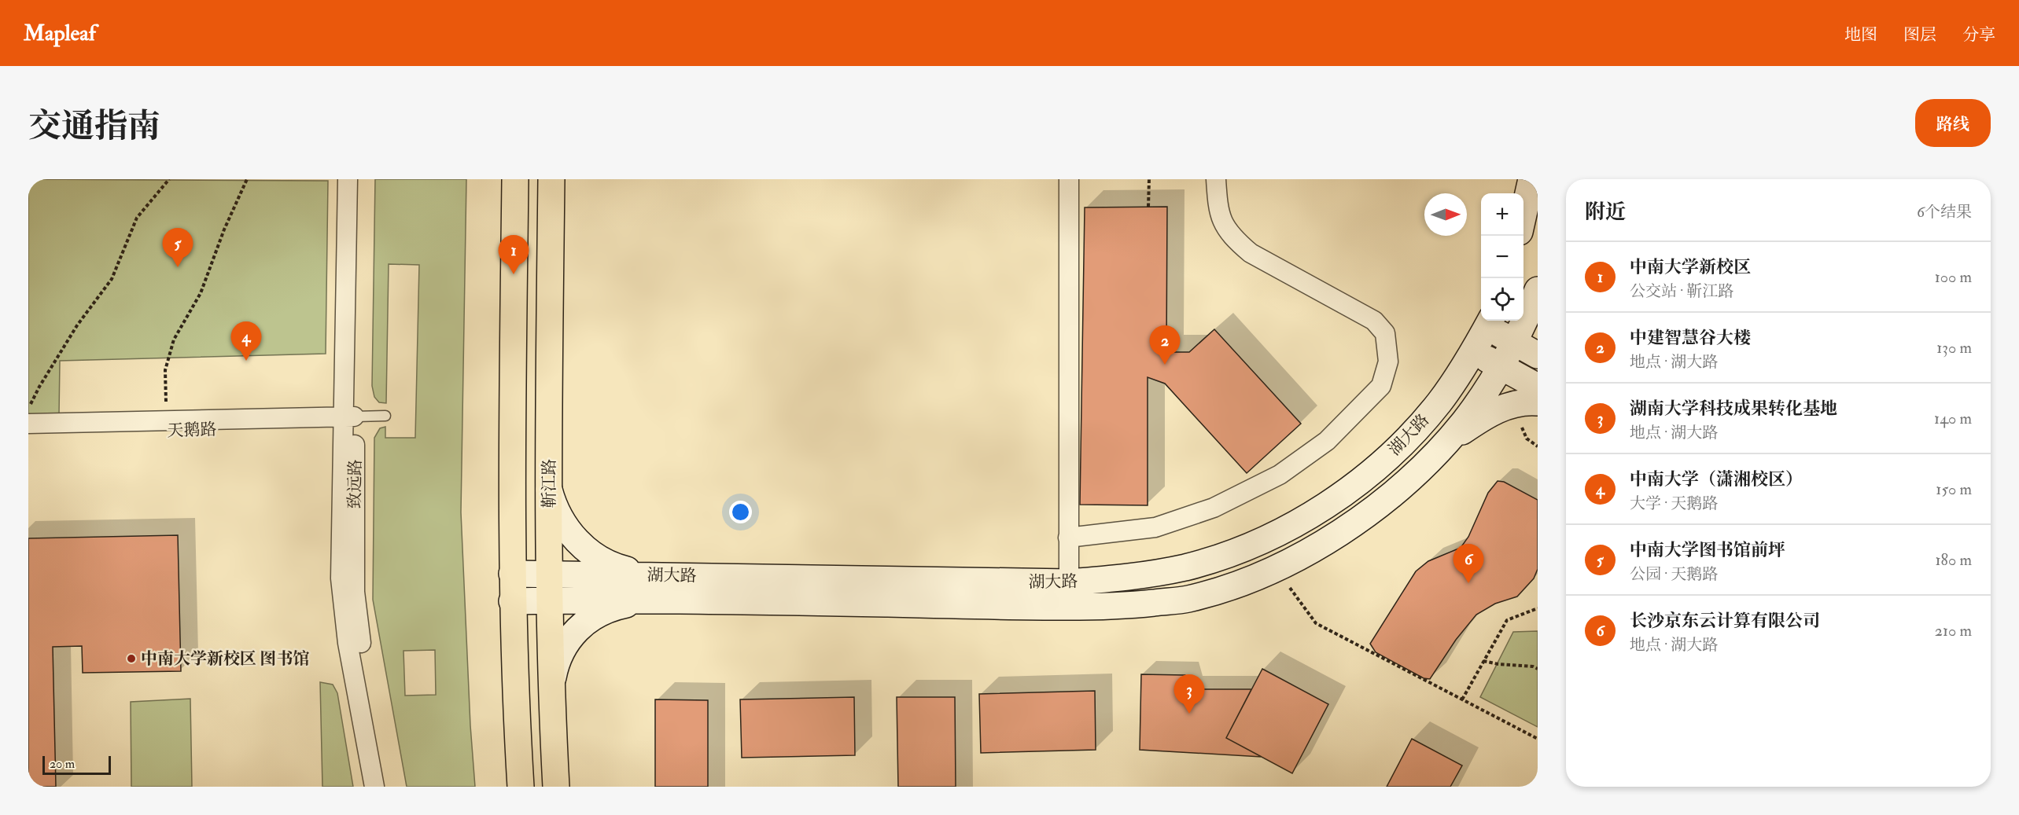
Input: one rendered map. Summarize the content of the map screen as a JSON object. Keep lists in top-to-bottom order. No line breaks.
{"streets":{"main road":["湖大路","靳江路"],"street":["天鹅路","致远路"]},"crossings":[["天鹅路","致远路"],["湖大路","靳江路"]],"places":["中南大学新校区 图书馆"],"scale_bar":"20 m","north":"right","page":{"header":"Mapleaf","nav":["地图","图层","分享"],"title":"交通指南","buttons":"路线","heading":["附近","6个结果"],"map_buttons":["+","−"],"pins":["5","1","4","2","6","3"],"list":[{"mark":"1","name":"中南大学新校区","note":"公交站 · 靳江路","value":"100 m"},{"mark":"2","name":"中建智慧谷大楼","note":"地点 · 湖大路","value":"130 m"},{"mark":"3","name":"湖南大学科技成果转化基地","note":"地点 · 湖大路","value":"140 m"},{"mark":"4","name":"中南大学（潇湘校区）","note":"大学 · 天鹅路","value":"150 m"},{"mark":"5","name":"中南大学图书馆前坪","note":"公园 · 天鹅路","value":"180 m"},{"mark":"6","name":"长沙京东云计算有限公司","note":"地点 · 湖大路","value":"210 m"}],"scale":"20 m"}}
